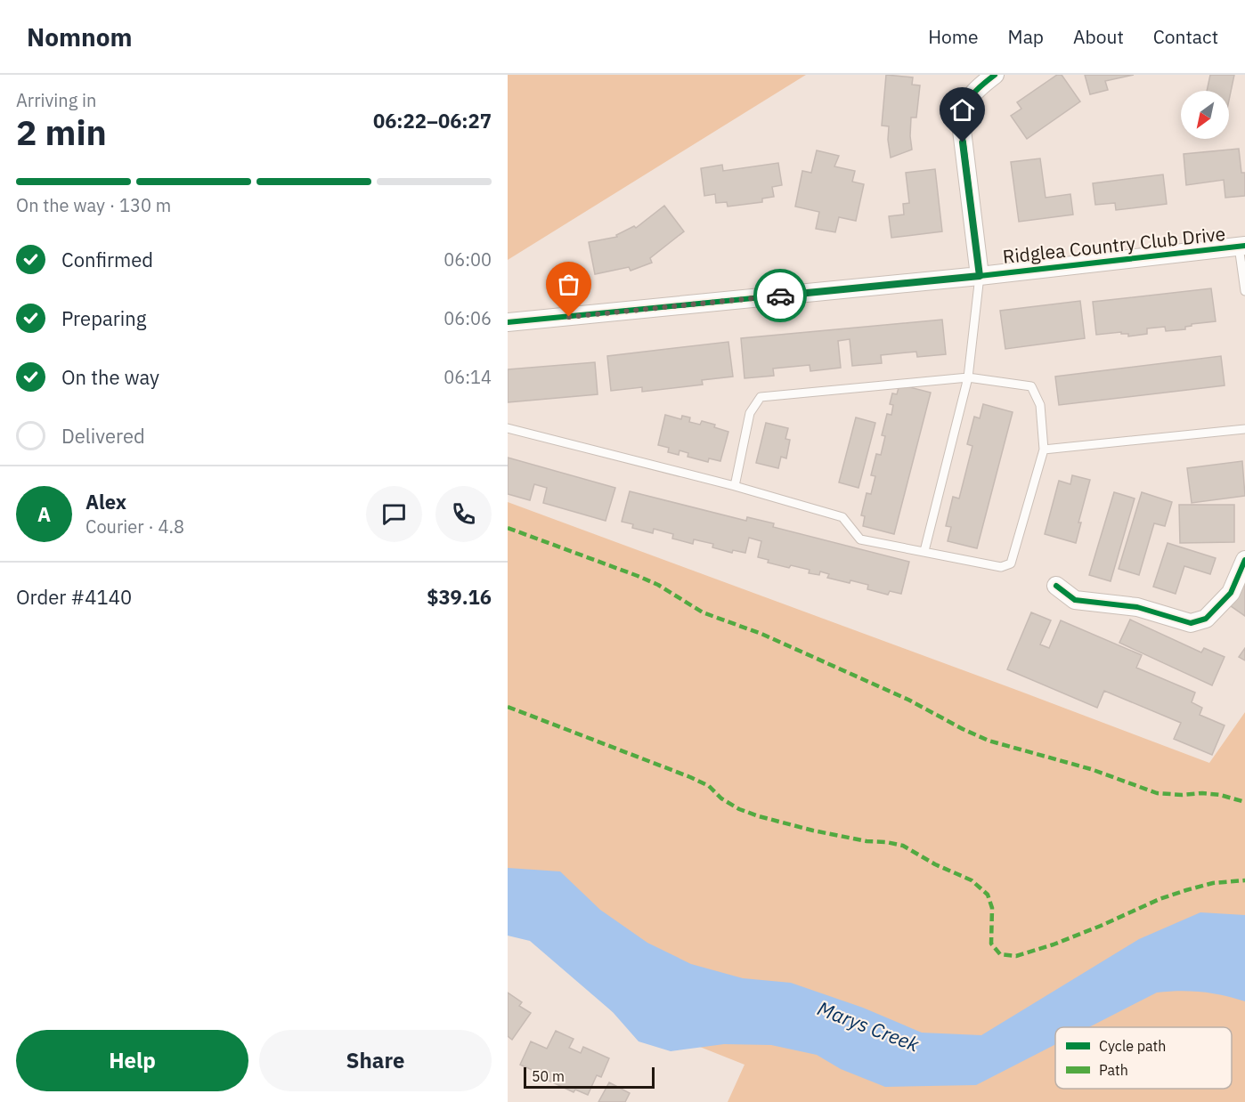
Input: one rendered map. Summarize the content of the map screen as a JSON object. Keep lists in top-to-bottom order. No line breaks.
{"streets":{"street":["Ridglea Country Club Drive"]},"water":["Marys Creek"],"legend":["Cycle path","Path"],"scale_bar":"50 m","north":"bottom left","page":{"header":"Nomnom","nav":["Home","Map","About","Contact"],"heading":["2 min","Arriving in","06:22–06:27"],"panel":["Alex","Courier · 4.8","Order #4140","$39.16"],"bar":"On the way · 130 m","list":[["Confirmed","06:00"],["Preparing","06:06"],["On the way","06:14"],"Delivered"],"round":"A","buttons":["Help","Share"],"scale":"50 m"}}
